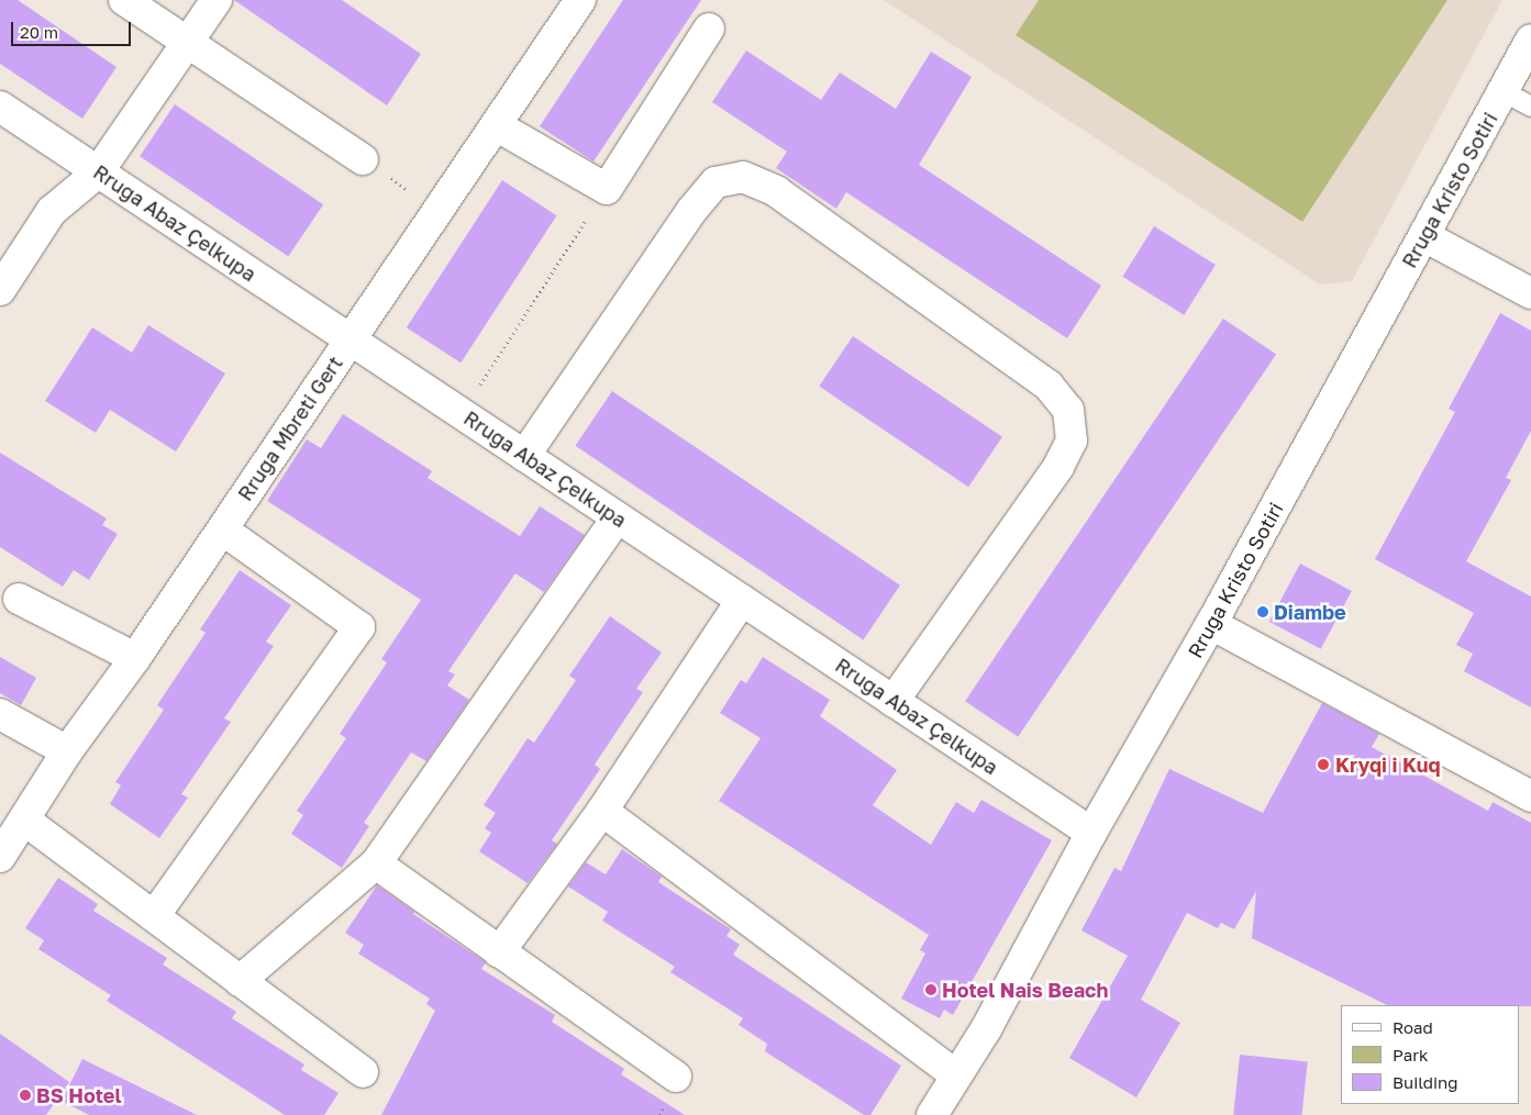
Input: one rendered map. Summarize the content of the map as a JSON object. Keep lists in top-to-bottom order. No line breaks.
{"streets":{"street":["Rruga Kristo Sotiri","Rruga Abaz Çelkupa","Rruga Mbreti Gert"]},"crossings":[["Rruga Kristo Sotiri","Rruga Abaz Çelkupa"],["Rruga Abaz Çelkupa","Rruga Mbreti Gert"]],"places":["Diambe","Kryqi i Kuq","Hotel Nais Beach","BS Hotel"],"legend":["Road","Park","Building"],"scale_bar":"20 m"}
